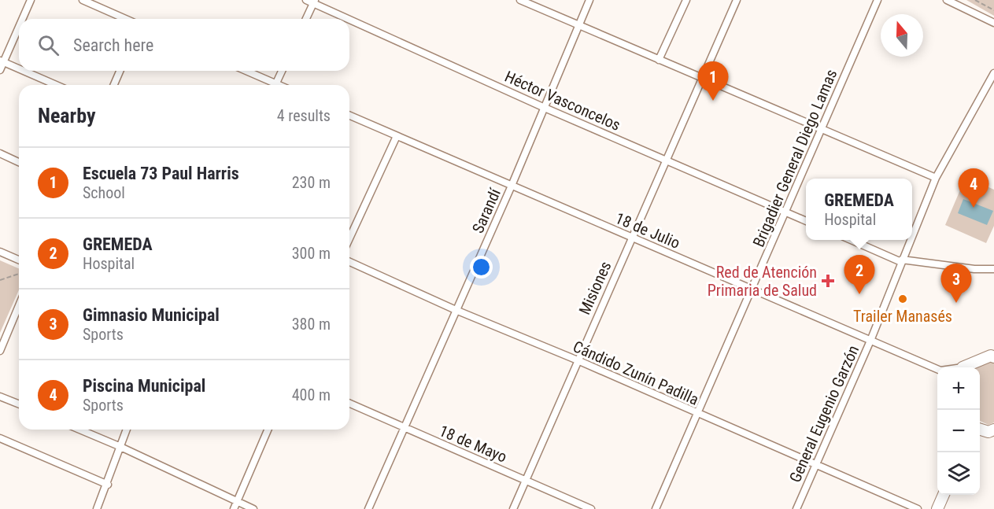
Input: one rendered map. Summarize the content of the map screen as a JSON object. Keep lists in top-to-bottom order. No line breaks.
{"streets":{"street":["Héctor Vasconcelos","Brigadier General Diego Lamas","Sarandí","18 de Julio","Misiones","Cándido Zunín Padilla","General Eugenio Garzón","18 de Mayo"]},"crossings":[["Héctor Vasconcelos","Brigadier General Diego Lamas"],["Héctor Vasconcelos","Sarandí"],["Héctor Vasconcelos","Misiones"],["Brigadier General Diego Lamas","18 de Julio"],["Brigadier General Diego Lamas","Cándido Zunín Padilla"],["Sarandí","18 de Julio"],["Sarandí","Cándido Zunín Padilla"],["Sarandí","18 de Mayo"],["18 de Julio","Misiones"],["18 de Julio","General Eugenio Garzón"],["Misiones","Cándido Zunín Padilla"],["Misiones","18 de Mayo"],["Cándido Zunín Padilla","General Eugenio Garzón"]],"places":{"health":["Red de Atención Primaria de Salud"],"other":["Trailer Manasés"]},"north":"top","page":{"search":"Search here","pins":["1","4","2","3"],"heading":["Nearby","4 results"],"list":[{"mark":"1","name":"Escuela 73 Paul Harris","note":"School","value":"230 m"},{"mark":"2","name":"GREMEDA","note":"Hospital","value":"300 m"},{"mark":"3","name":"Gimnasio Municipal","note":"Sports","value":"380 m"},{"mark":"4","name":"Piscina Municipal","note":"Sports","value":"400 m"}],"popup":["GREMEDA","Hospital"],"map_buttons":["+","−"]}}
